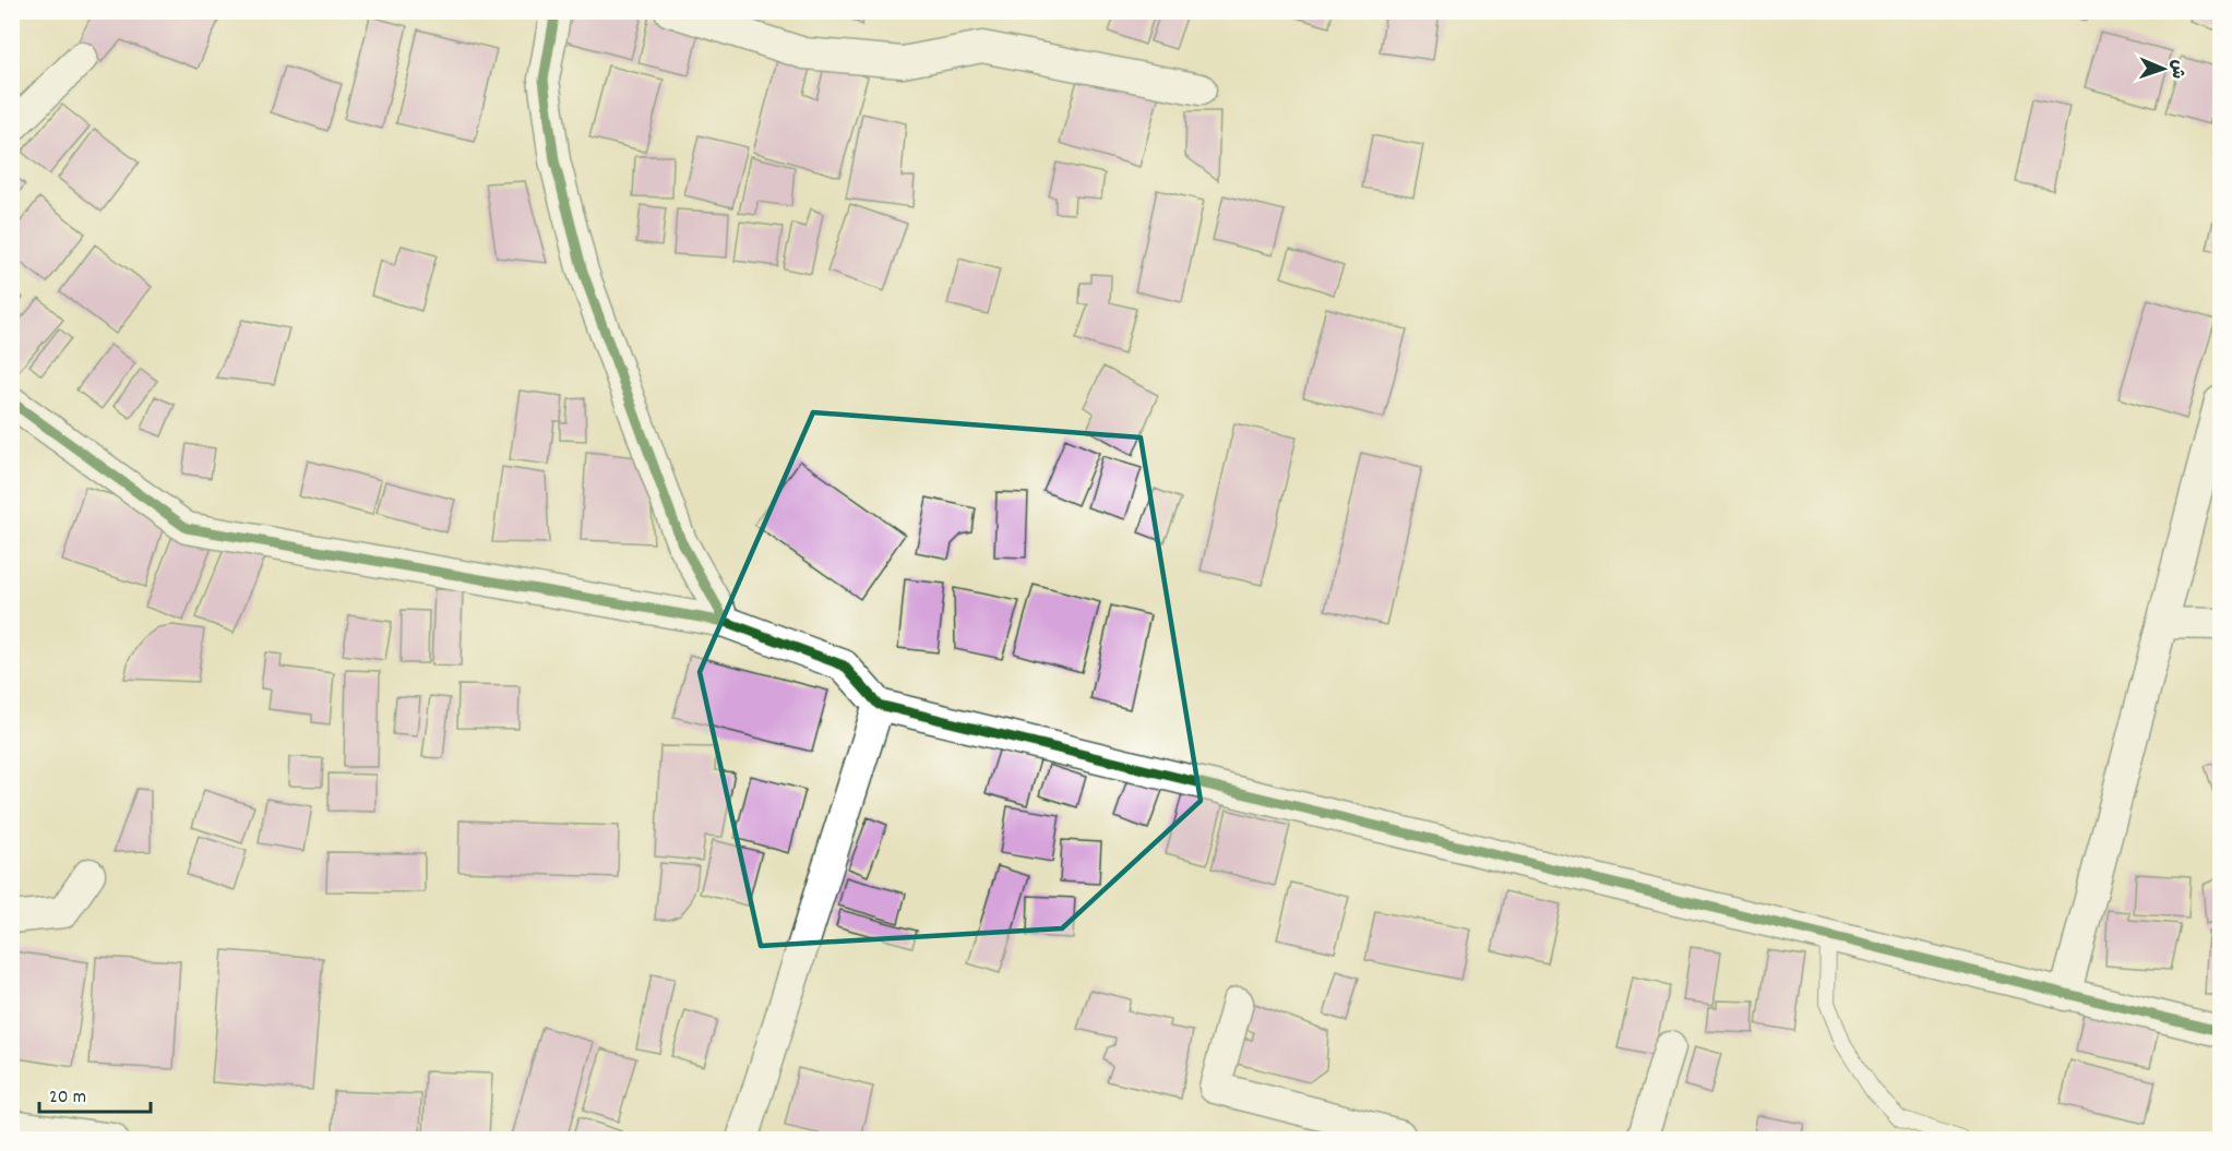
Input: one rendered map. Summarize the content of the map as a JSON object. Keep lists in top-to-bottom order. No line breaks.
{"scale_bar":"20 m","north":"right"}
